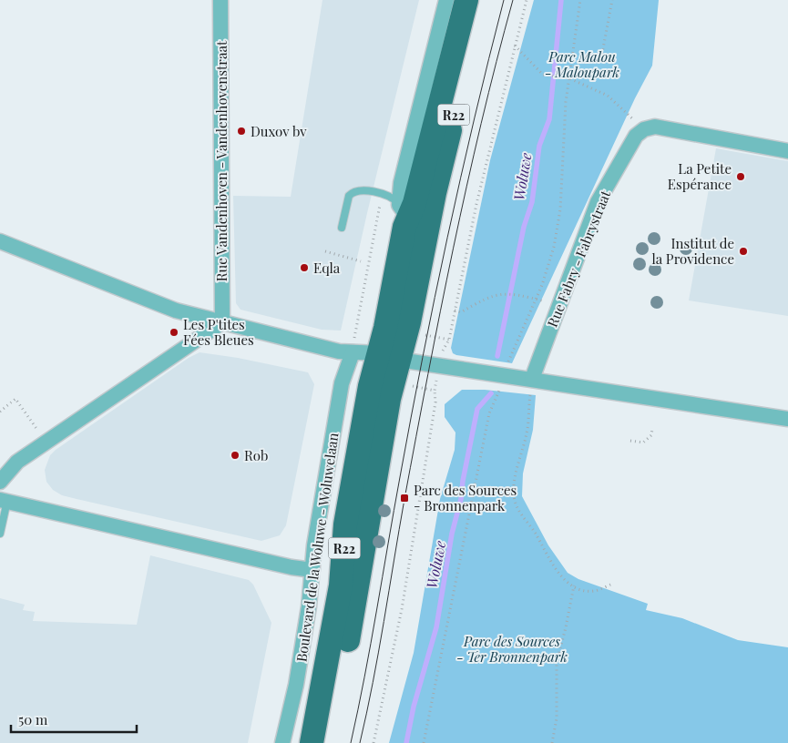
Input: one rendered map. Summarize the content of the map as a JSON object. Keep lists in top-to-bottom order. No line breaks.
{"streets":{"highway":["R22","Boulevard de la Woluwe - Woluwelaan"],"street":["Rue Vandenhoven - Vandenhovenstraat","Rue Fabry - Fabrystraat"]},"crossings":[["R22","Boulevard de la Woluwe - Woluwelaan"]],"water":["Woluwe"],"parks":["Parc Malou - Maloupark","Parc des Sources - Ter Bronnenpark"],"places":{"other":["Duxov bv","La Petite Espérance","Institut de la Providence","Eqla","Les P'tites Fées Bleues","Rob"],"transit":["Parc des Sources - Bronnenpark"]},"scale_bar":"50 m"}
